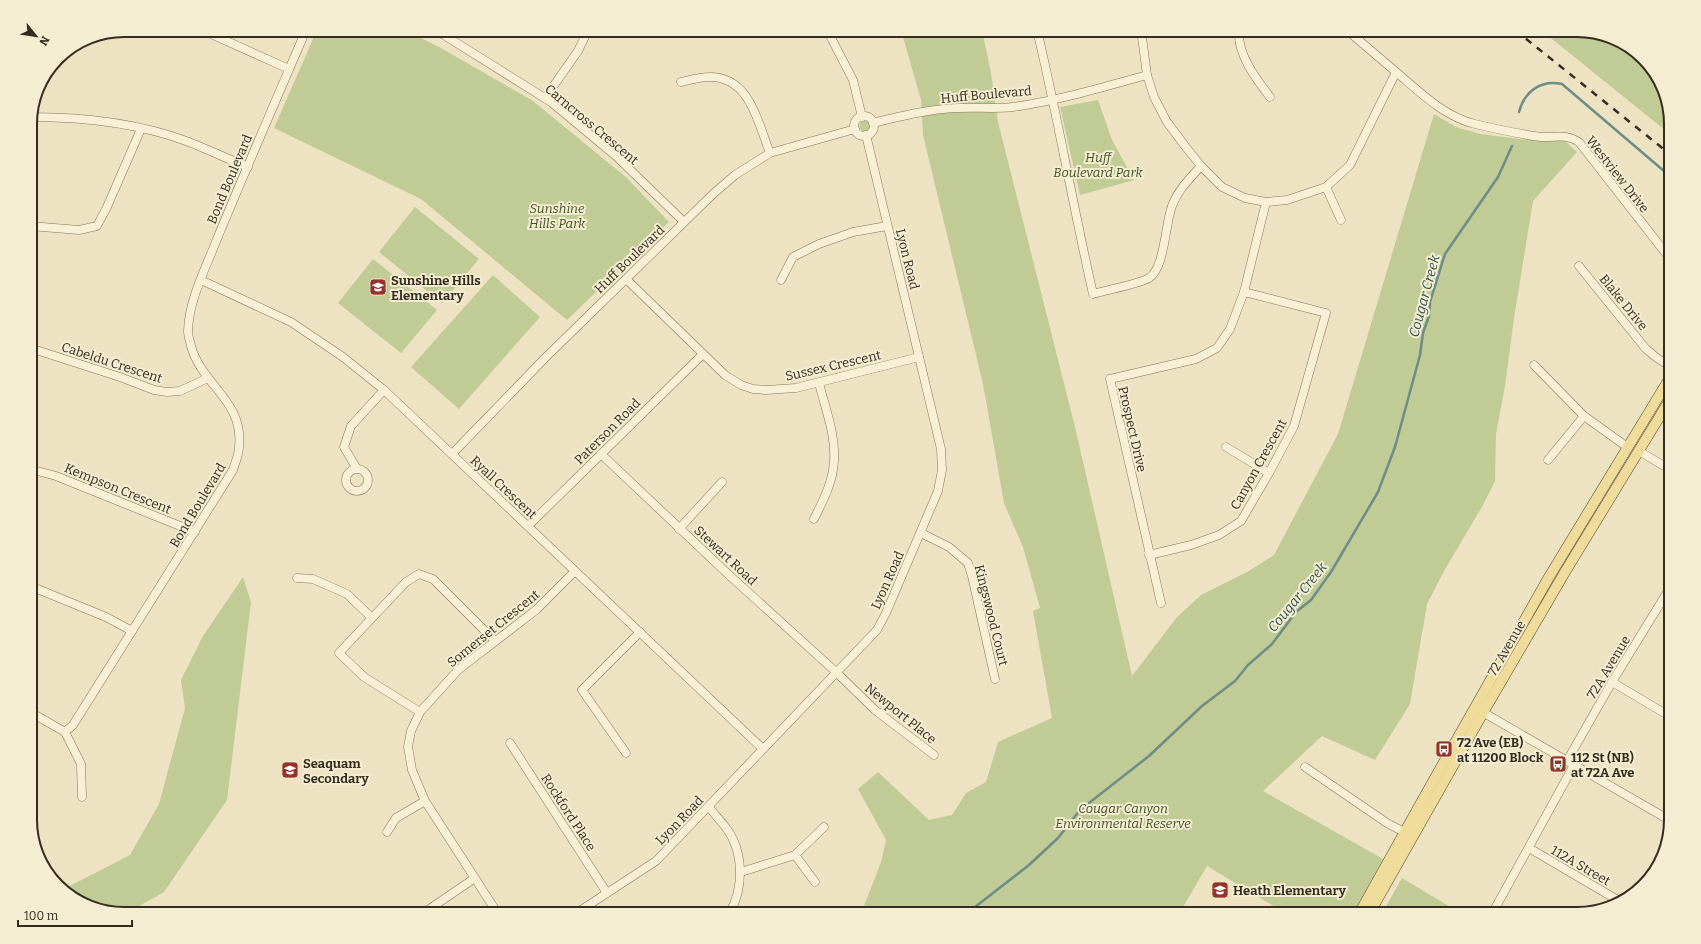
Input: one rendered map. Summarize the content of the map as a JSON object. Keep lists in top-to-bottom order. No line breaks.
{"streets":{"main road":["72 Avenue"],"street":["Huff Boulevard","Carncross Crescent","Westview Drive","Bond Boulevard","Lyon Road","Blake Drive","Cabeldu Crescent","Sussex Crescent","Prospect Drive","Paterson Road","Canyon Crescent","Ryall Crescent","Kempson Crescent","Stewart Road","Kingswood Court","Somerset Crescent","72A Avenue","Newport Place","Rockford Place","112A Street"]},"crossings":[["Huff Boulevard","Carncross Crescent"],["Huff Boulevard","Lyon Road"],["Huff Boulevard","Sussex Crescent"],["Huff Boulevard","Ryall Crescent"],["Bond Boulevard","Cabeldu Crescent"],["Bond Boulevard","Ryall Crescent"],["Bond Boulevard","Kempson Crescent"],["Lyon Road","Sussex Crescent"],["Lyon Road","Ryall Crescent"],["Lyon Road","Stewart Road"],["Lyon Road","Kingswood Court"],["Lyon Road","Newport Place"],["Lyon Road","Rockford Place"],["Sussex Crescent","Paterson Road"],["Prospect Drive","Canyon Crescent"],["Paterson Road","Ryall Crescent"],["Paterson Road","Stewart Road"],["Ryall Crescent","Somerset Crescent"],["Stewart Road","Newport Place"],["72A Avenue","112A Street"]],"water":["Cougar Creek"],"parks":["Huff Boulevard Park","Sunshine Hills Park","Cougar Canyon Environmental Reserve"],"places":{"school or university":["Sunshine Hills Elementary","Seaquam Secondary","Heath Elementary"],"bus stop":["72 Ave (EB) at 11200 Block","112 St (NB) at 72A Ave"]},"scale_bar":"100 m","north":"bottom right"}
